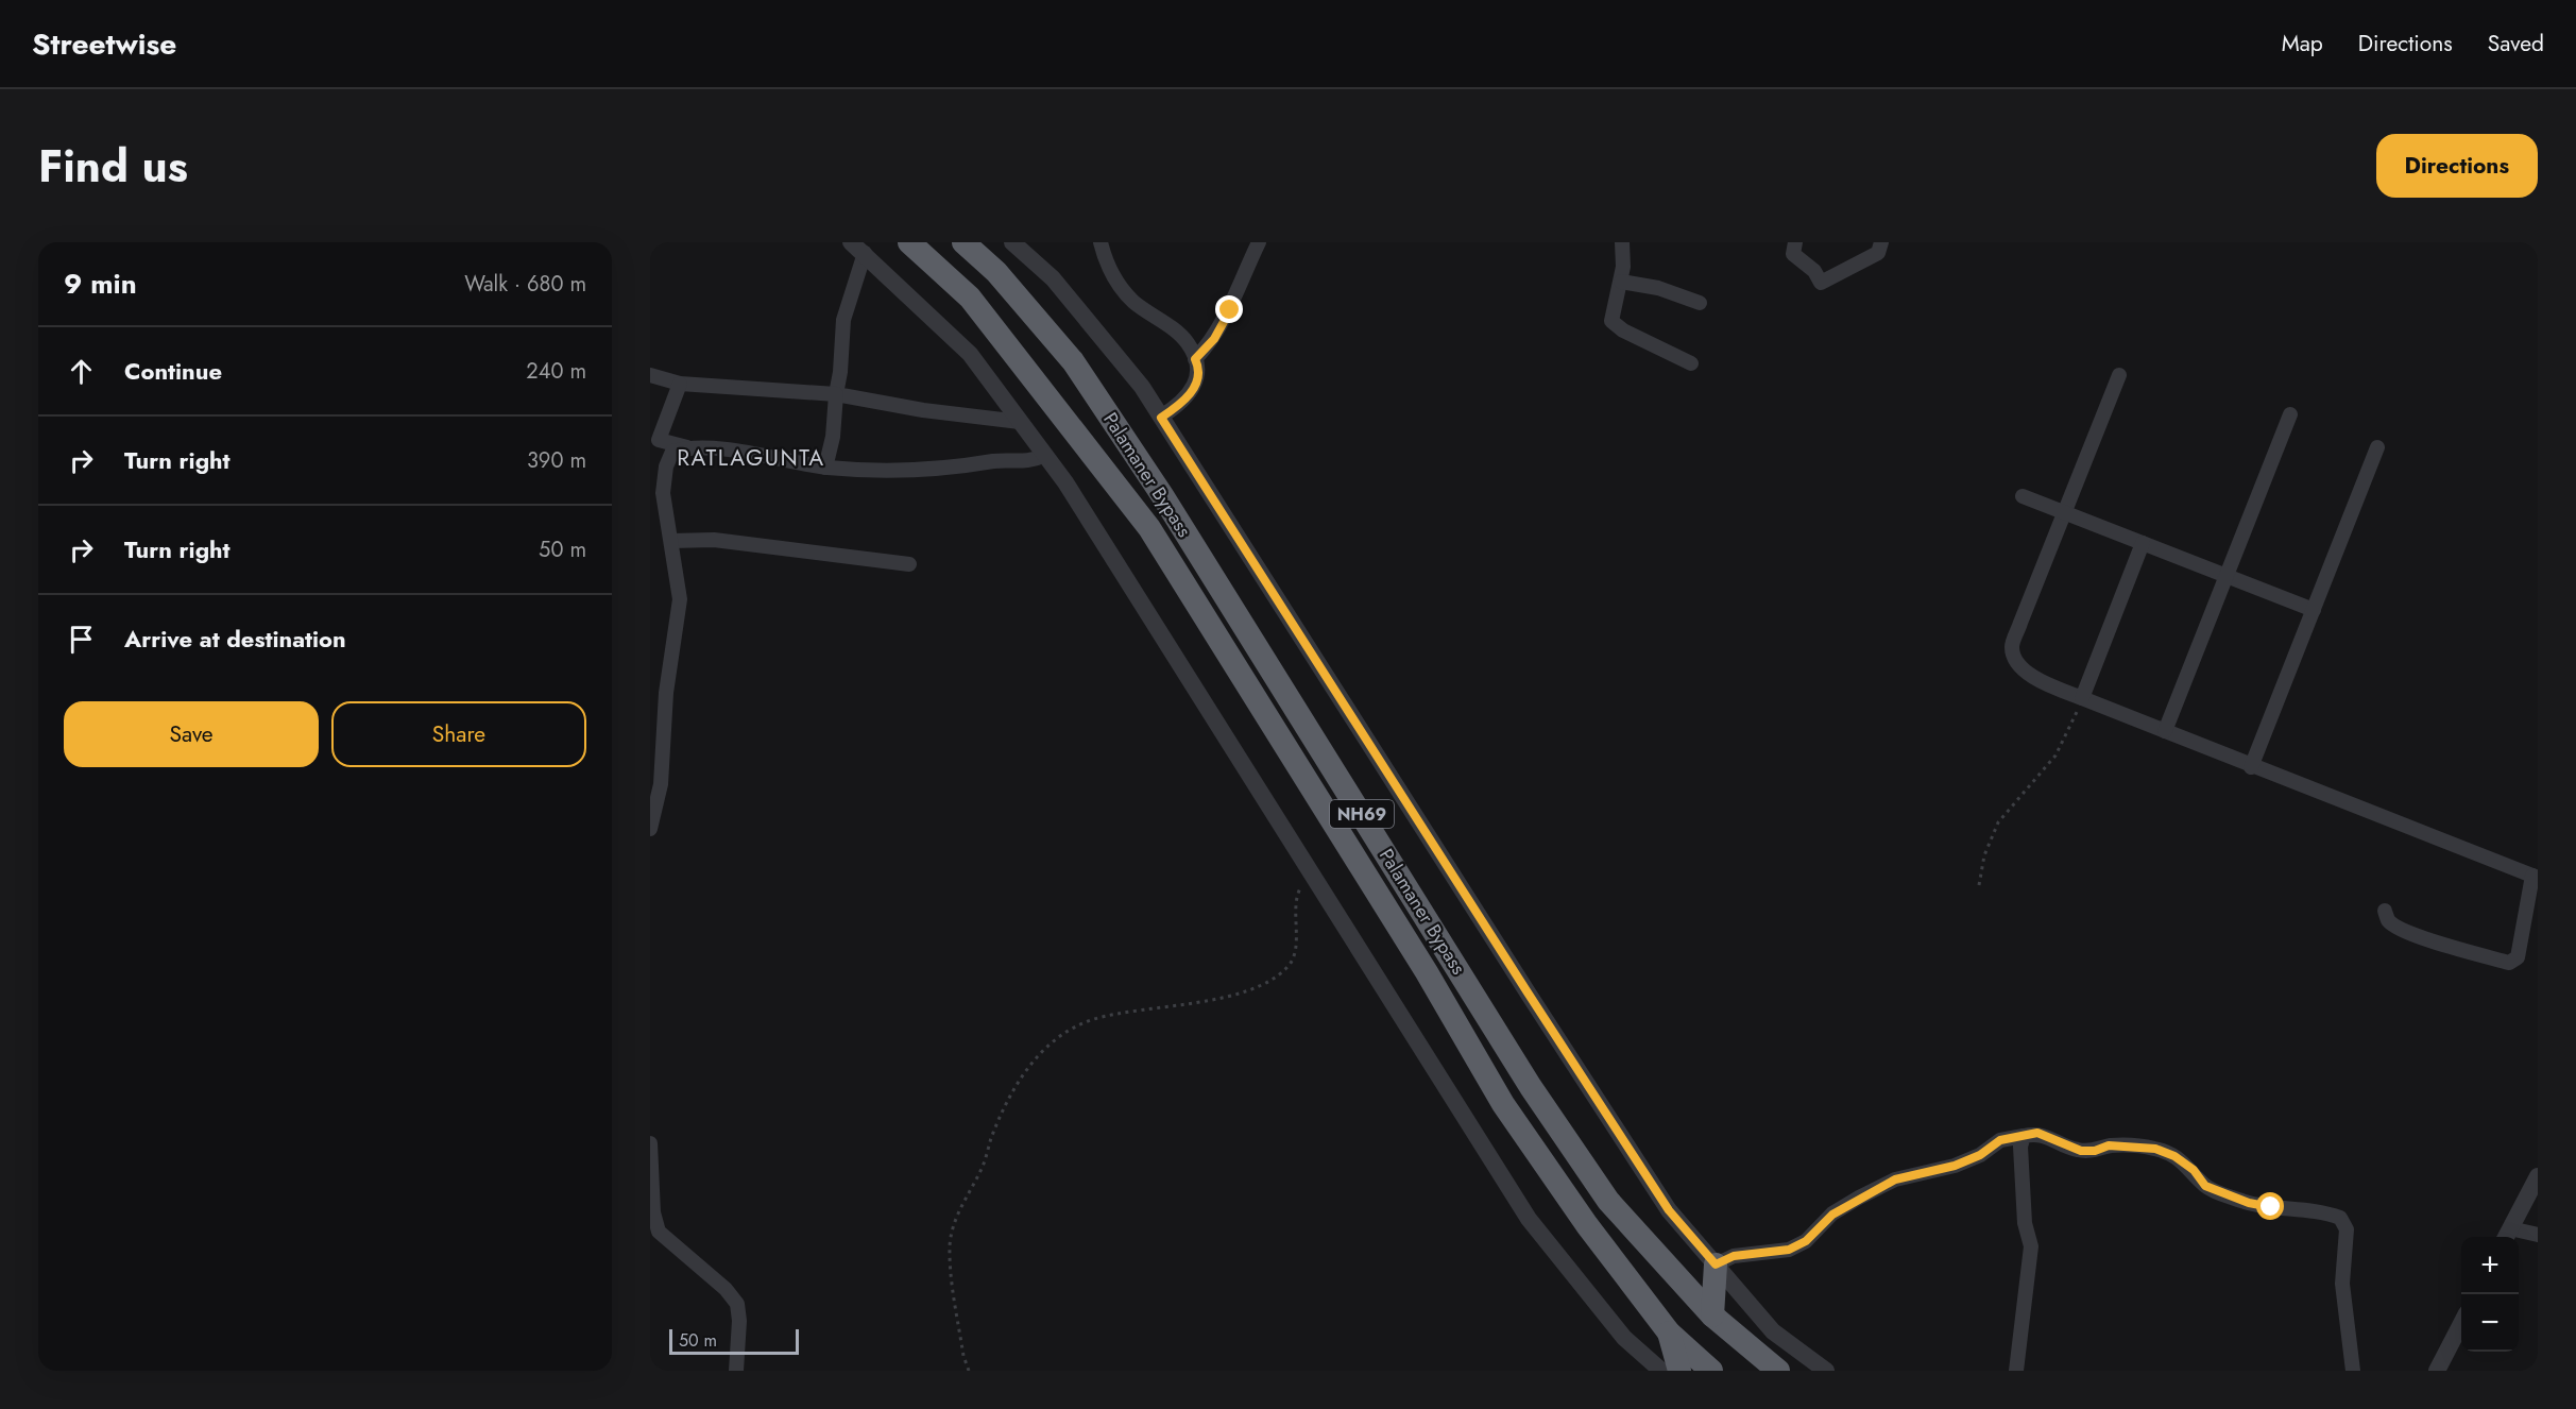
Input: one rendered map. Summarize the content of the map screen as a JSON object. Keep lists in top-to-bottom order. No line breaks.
{"streets":{"highway":["Palamaner Bypass","NH69"]},"districts":["RATLAGUNTA"],"scale_bar":"50 m","page":{"header":"Streetwise","nav":["Map","Directions","Saved"],"title":"Find us","buttons":["Directions",["Save","Share"]],"heading":["9 min","Walk · 680 m"],"list":[["Continue","240 m"],["Turn right","390 m"],["Turn right","50 m"],"Arrive at destination"],"map_buttons":["+","−"],"scale":"50 m"}}
